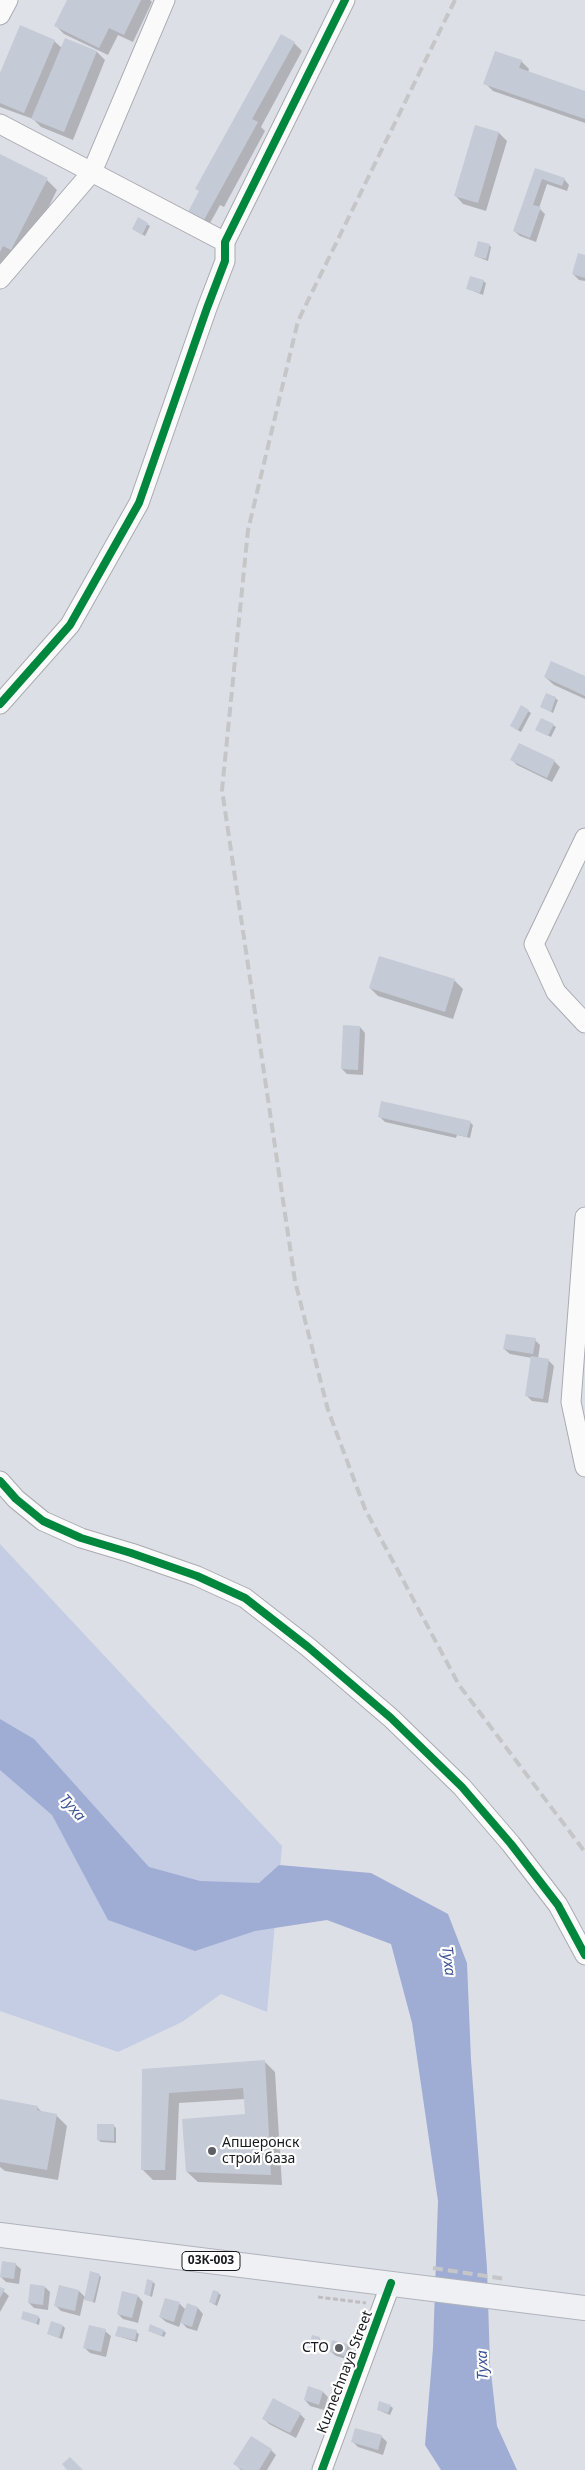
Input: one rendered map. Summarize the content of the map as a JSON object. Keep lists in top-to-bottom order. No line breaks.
{"streets":{"main road":["03К-003"],"street":["Kuznechnaya Street"]},"crossings":[["03К-003","Kuznechnaya Street"]],"water":["Туха"],"places":["Апшеронск строй база","СТО"]}
